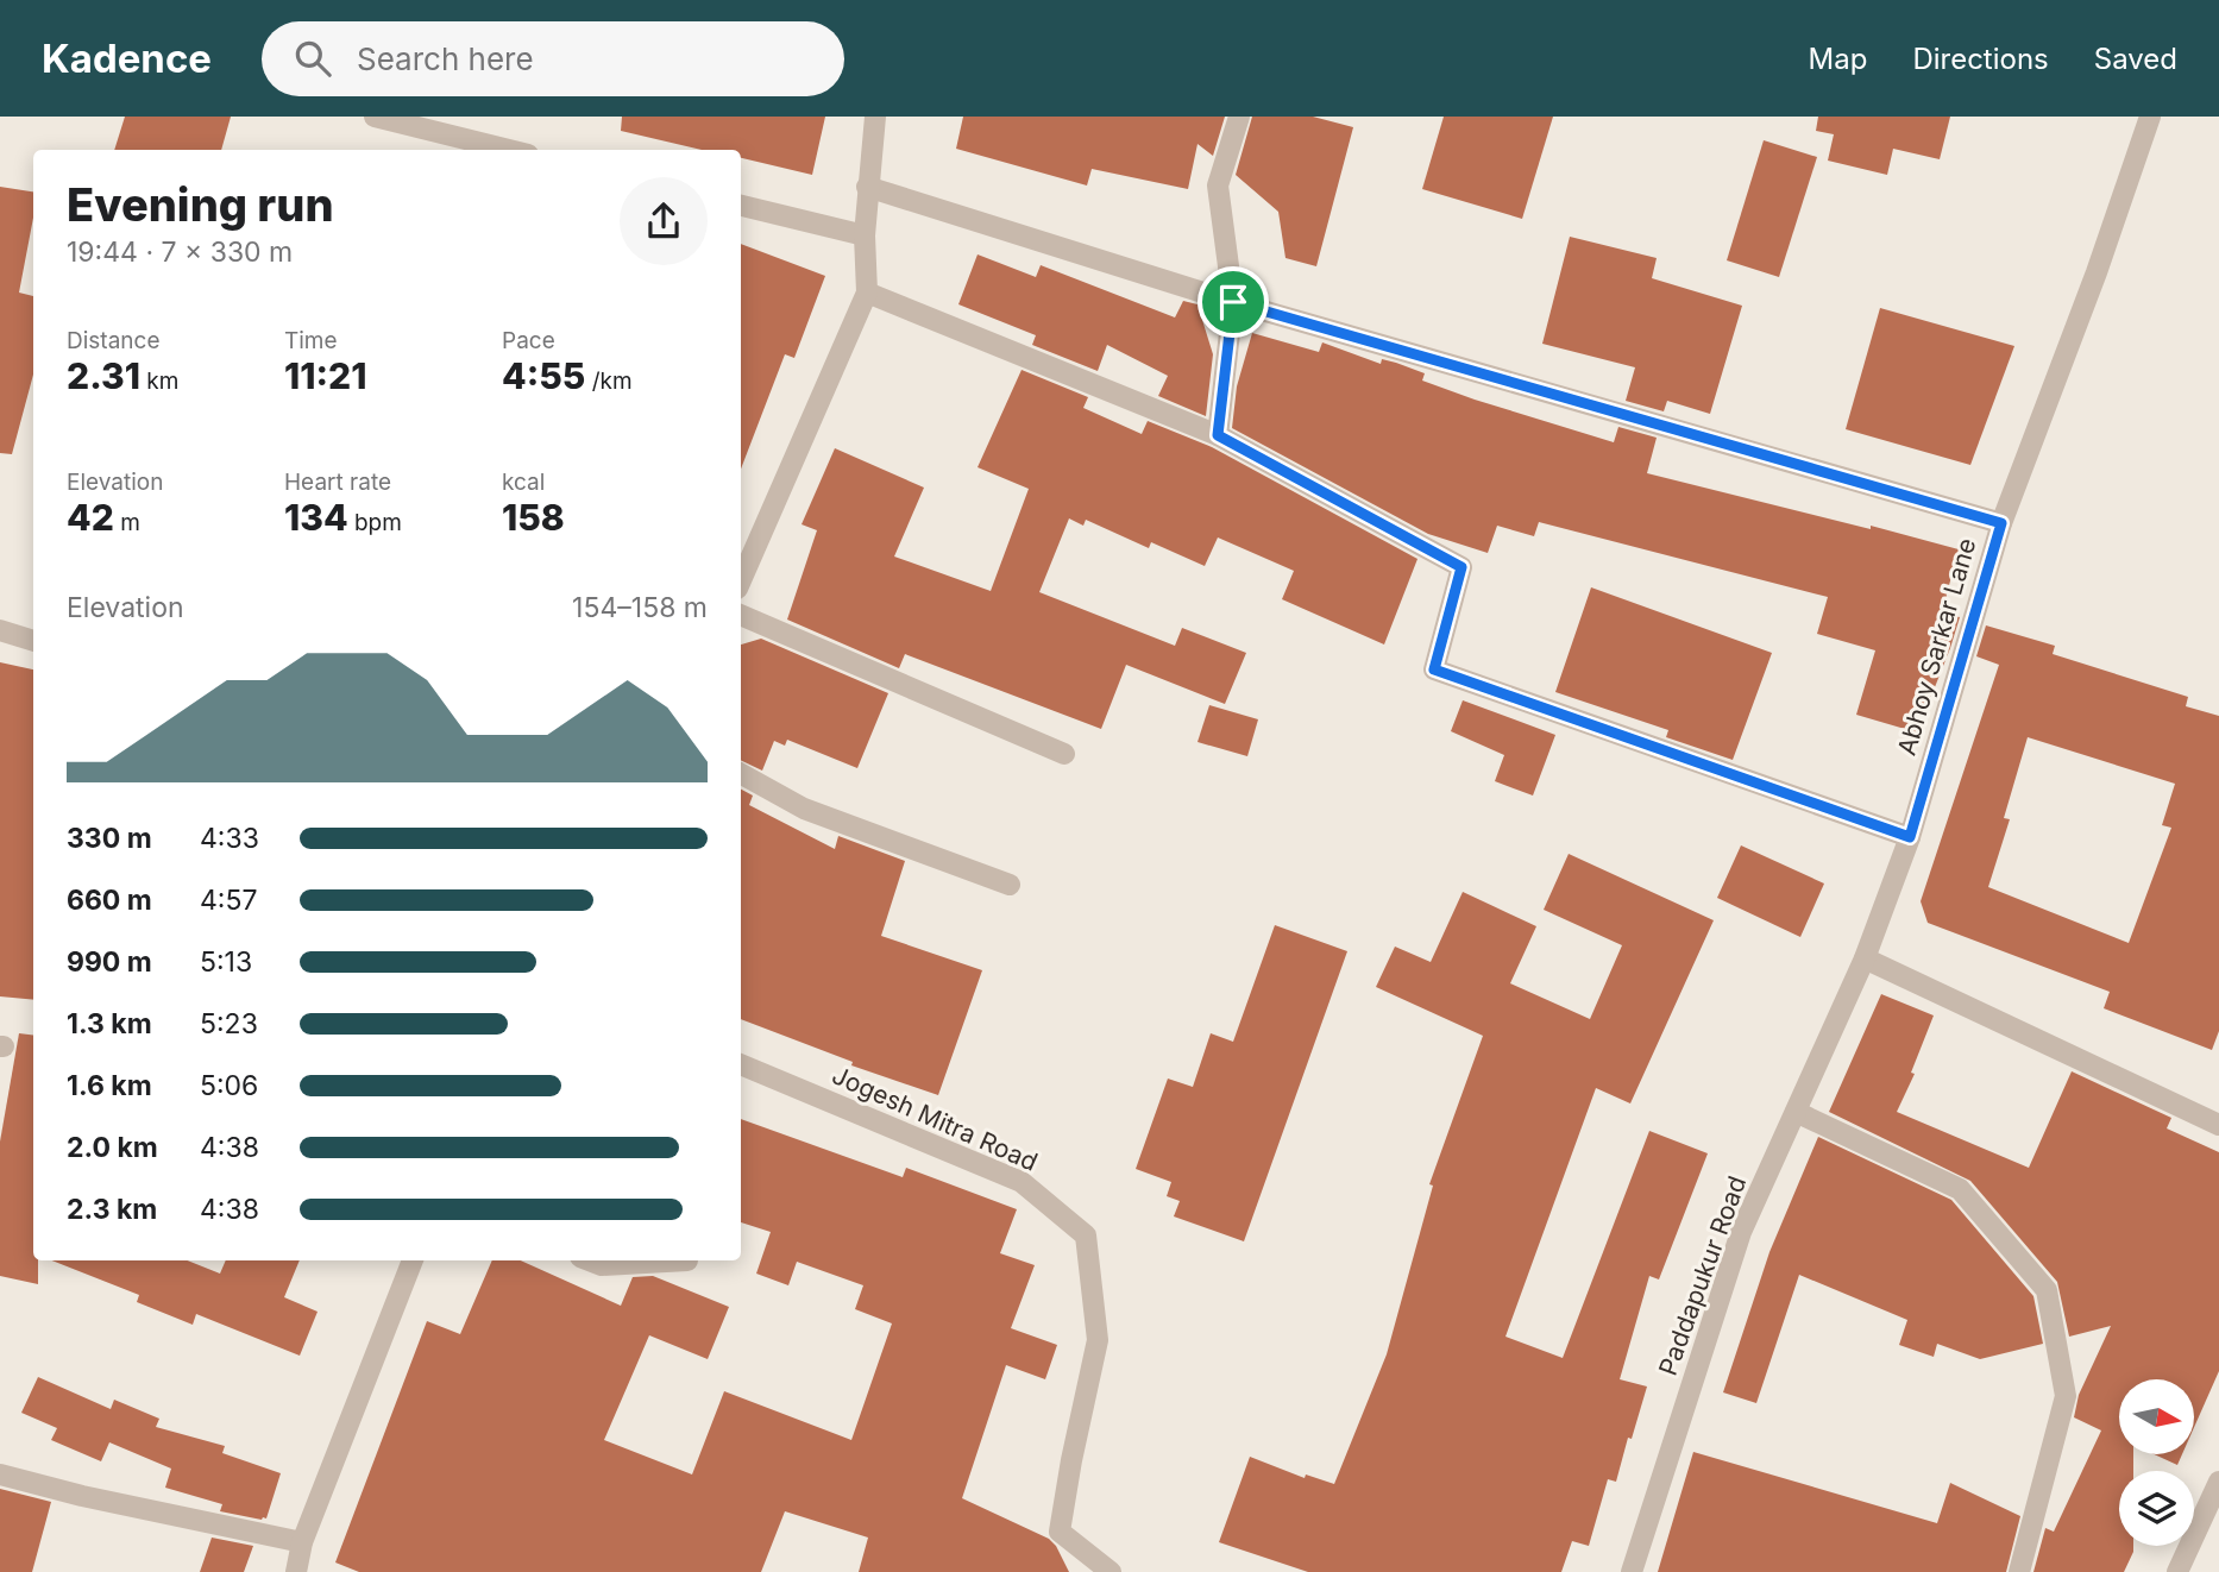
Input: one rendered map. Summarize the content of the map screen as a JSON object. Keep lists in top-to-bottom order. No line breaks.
{"streets":{"street":["Abhoy Sarkar Lane","Jogesh Mitra Road","Paddapukur Road"]},"crossings":[["Abhoy Sarkar Lane","Paddapukur Road"]],"north":"right","page":{"header":"Kadence","search":"Search here","nav":["Map","Directions","Saved"],"heading":["Evening run","19:44 · 7 × 330 m"],"stats":[["Distance","2.31 km"],["Time","11:21"],["Pace","4:55 /km"],["Elevation","42 m"],["Heart rate","134 bpm"],["kcal","158"]],"chart":["Elevation","154–158 m"],"list":[{"name":"330 m","note":"4:33"},{"name":"660 m","note":"4:57"},{"name":"990 m","note":"5:13"},{"name":"1.3 km","note":"5:23"},{"name":"1.6 km","note":"5:06"},{"name":"2.0 km","note":"4:38"},{"name":"2.3 km","note":"4:38"}]}}
